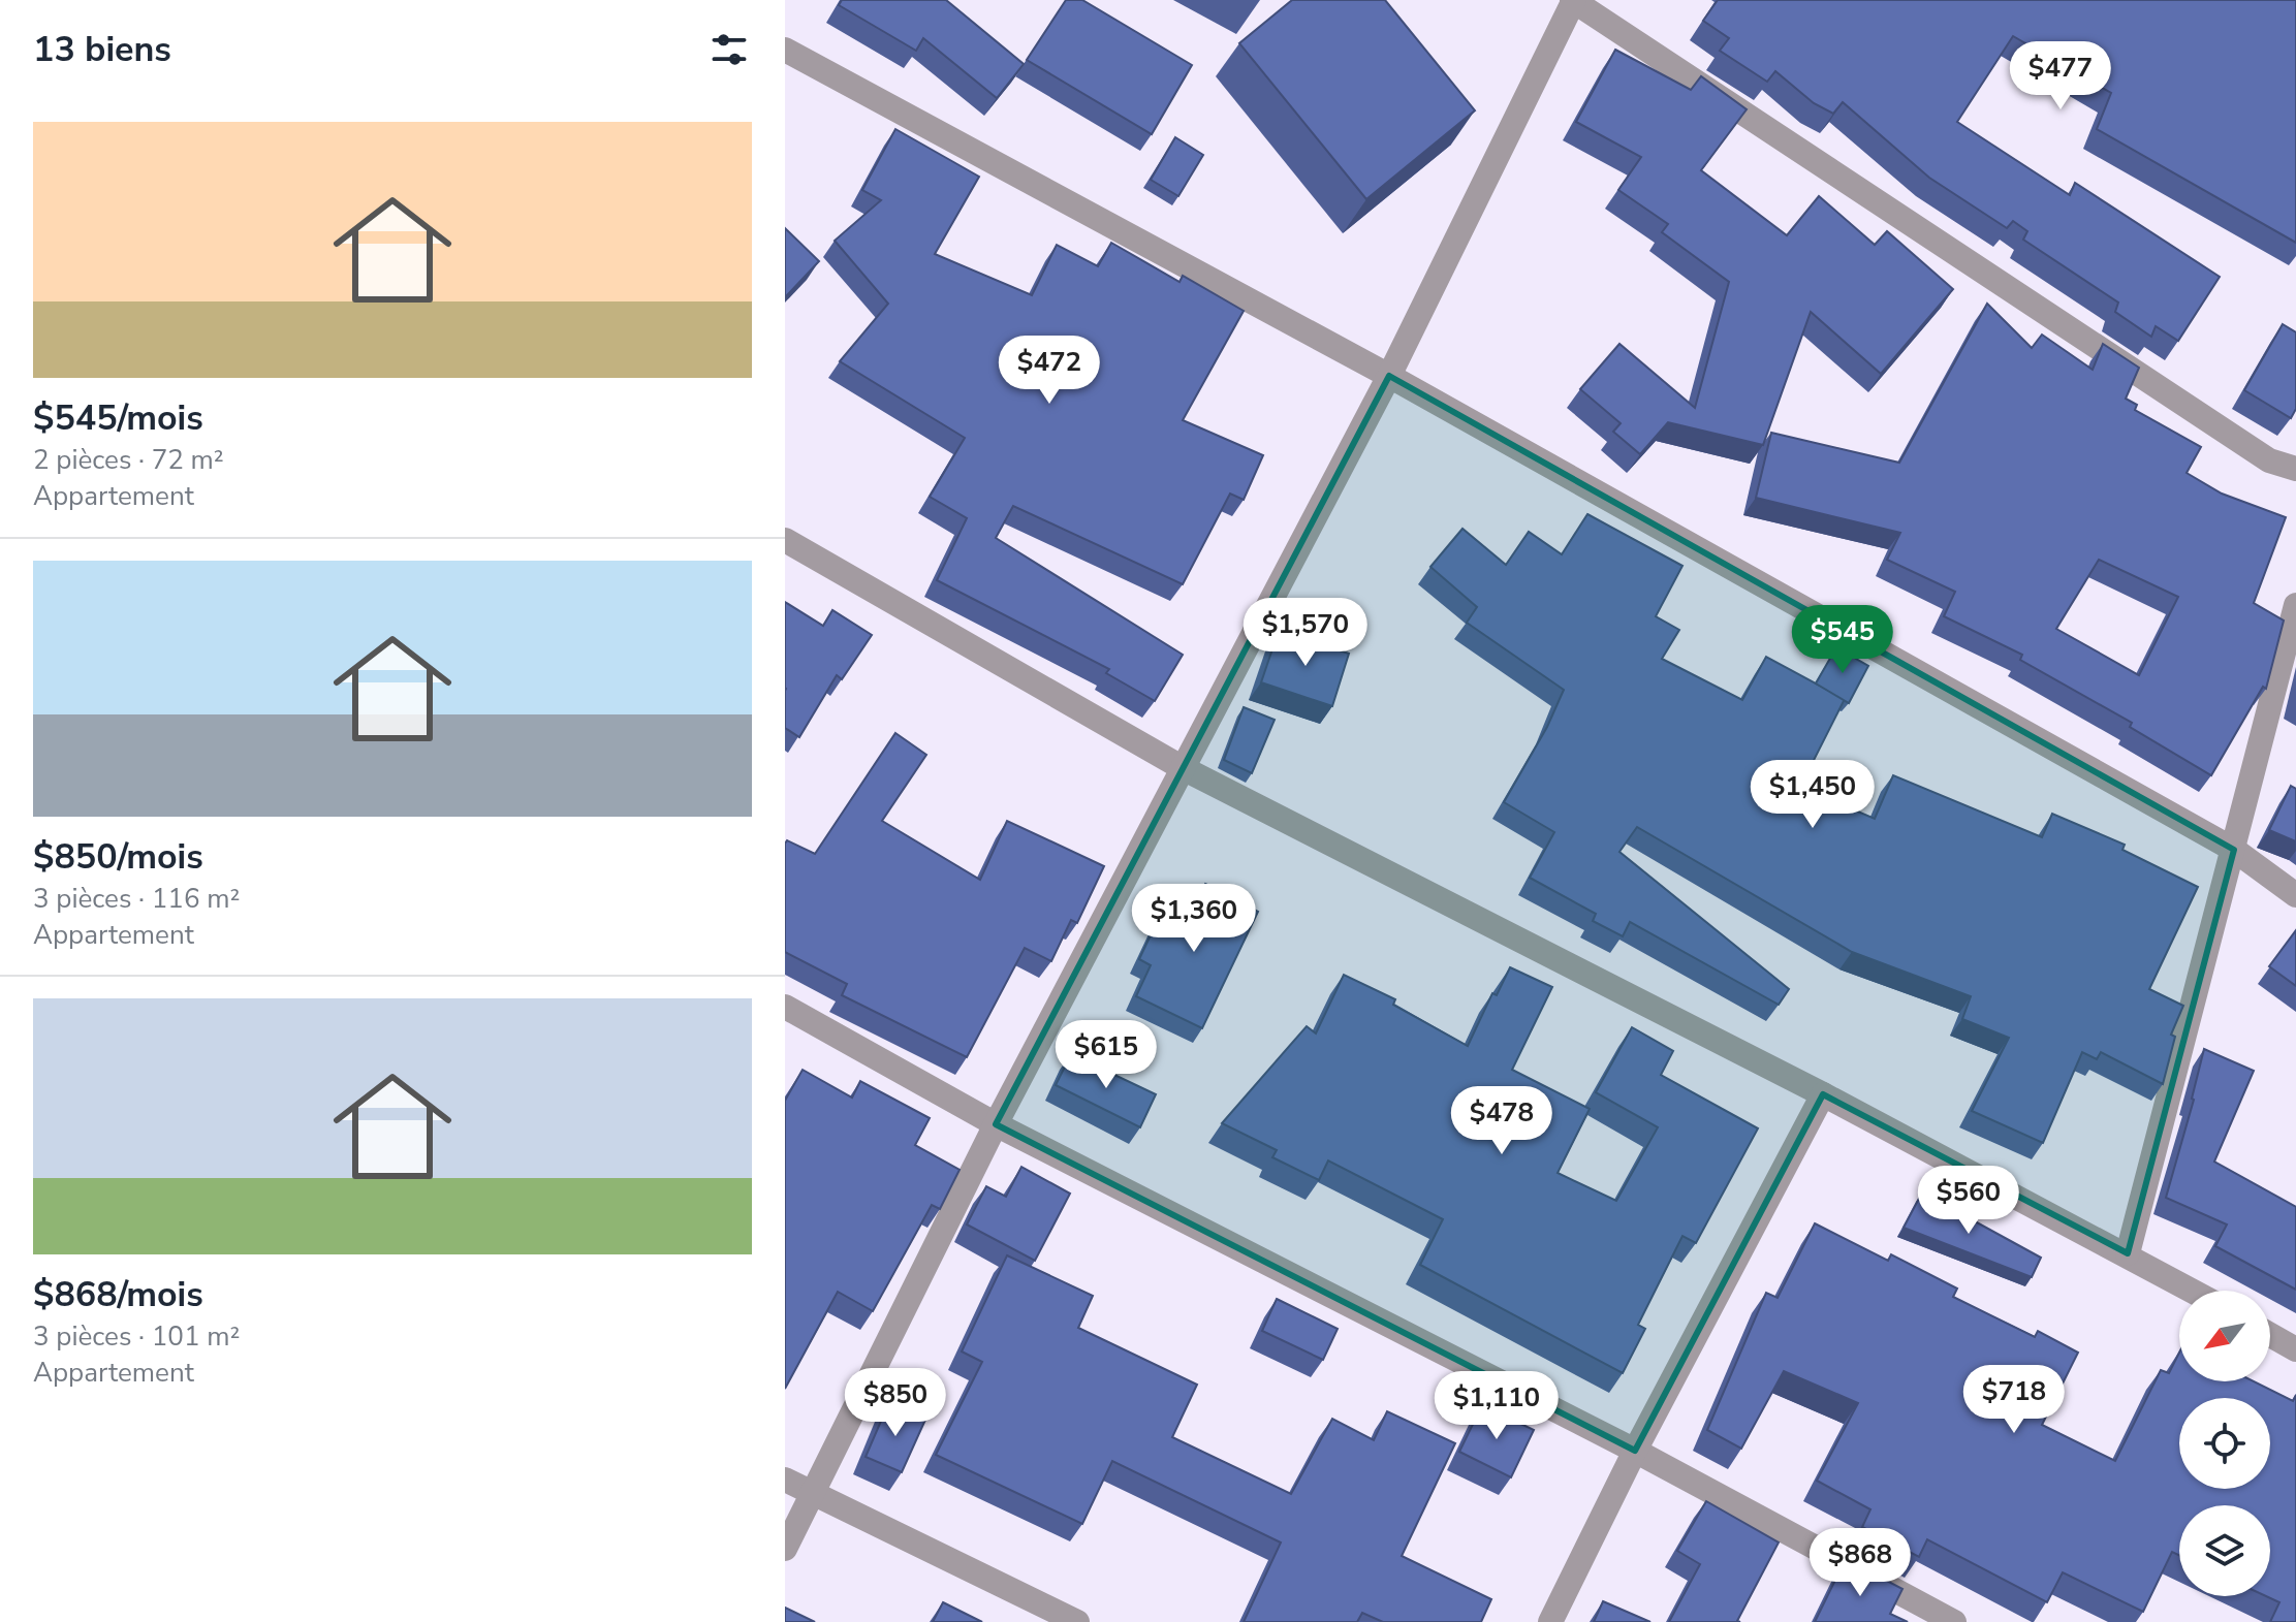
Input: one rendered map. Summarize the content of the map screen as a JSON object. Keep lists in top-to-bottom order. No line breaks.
{"north":"bottom left","page":{"heading":"13 biens","price":["$477","$472","$1,570","$545","$1,450","$1,360","$615","$478","$560","$718","$850","$1,110","$868"],"list":[{"name":"$545/mois","note":"2 pièces · 72 m² · Appartement"},{"name":"$850/mois","note":"3 pièces · 116 m² · Appartement"},{"name":"$868/mois","note":"3 pièces · 101 m² · Appartement"}]}}
